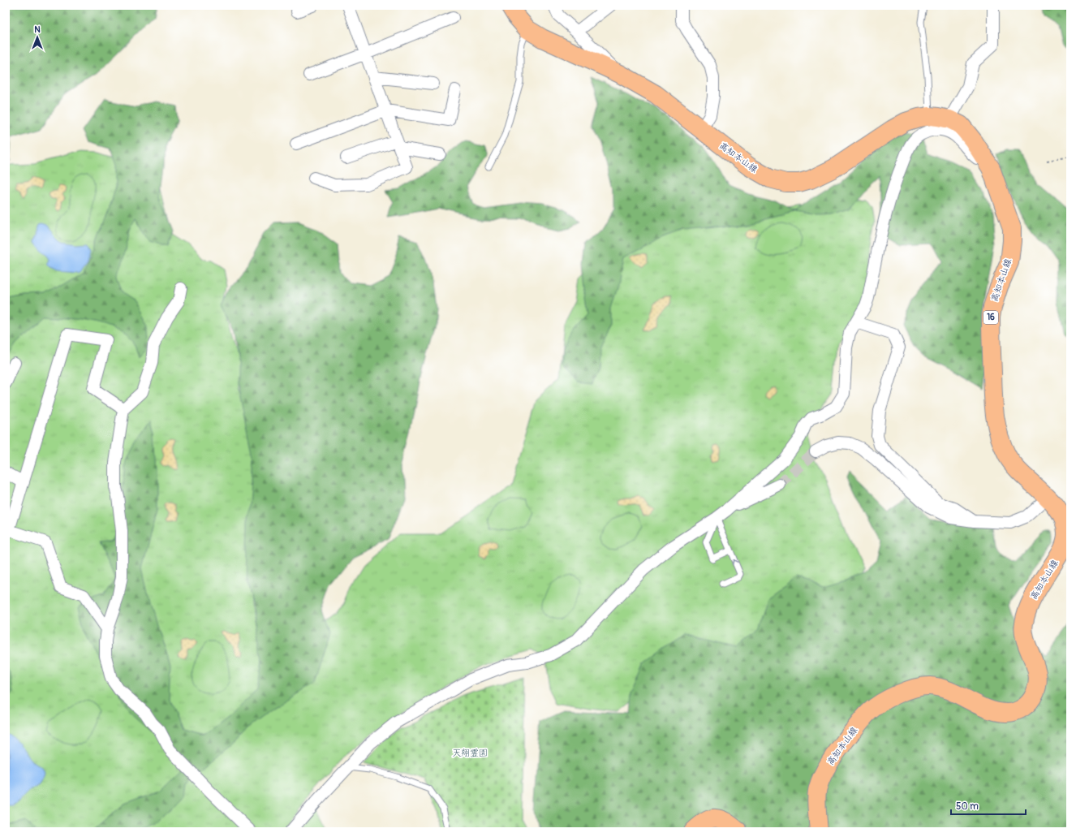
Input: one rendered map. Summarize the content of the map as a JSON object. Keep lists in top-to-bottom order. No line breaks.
{"streets":{"main road":["高知本山線","16"]},"parks":["天翔霊園"],"scale_bar":"50 m","north":"top"}
